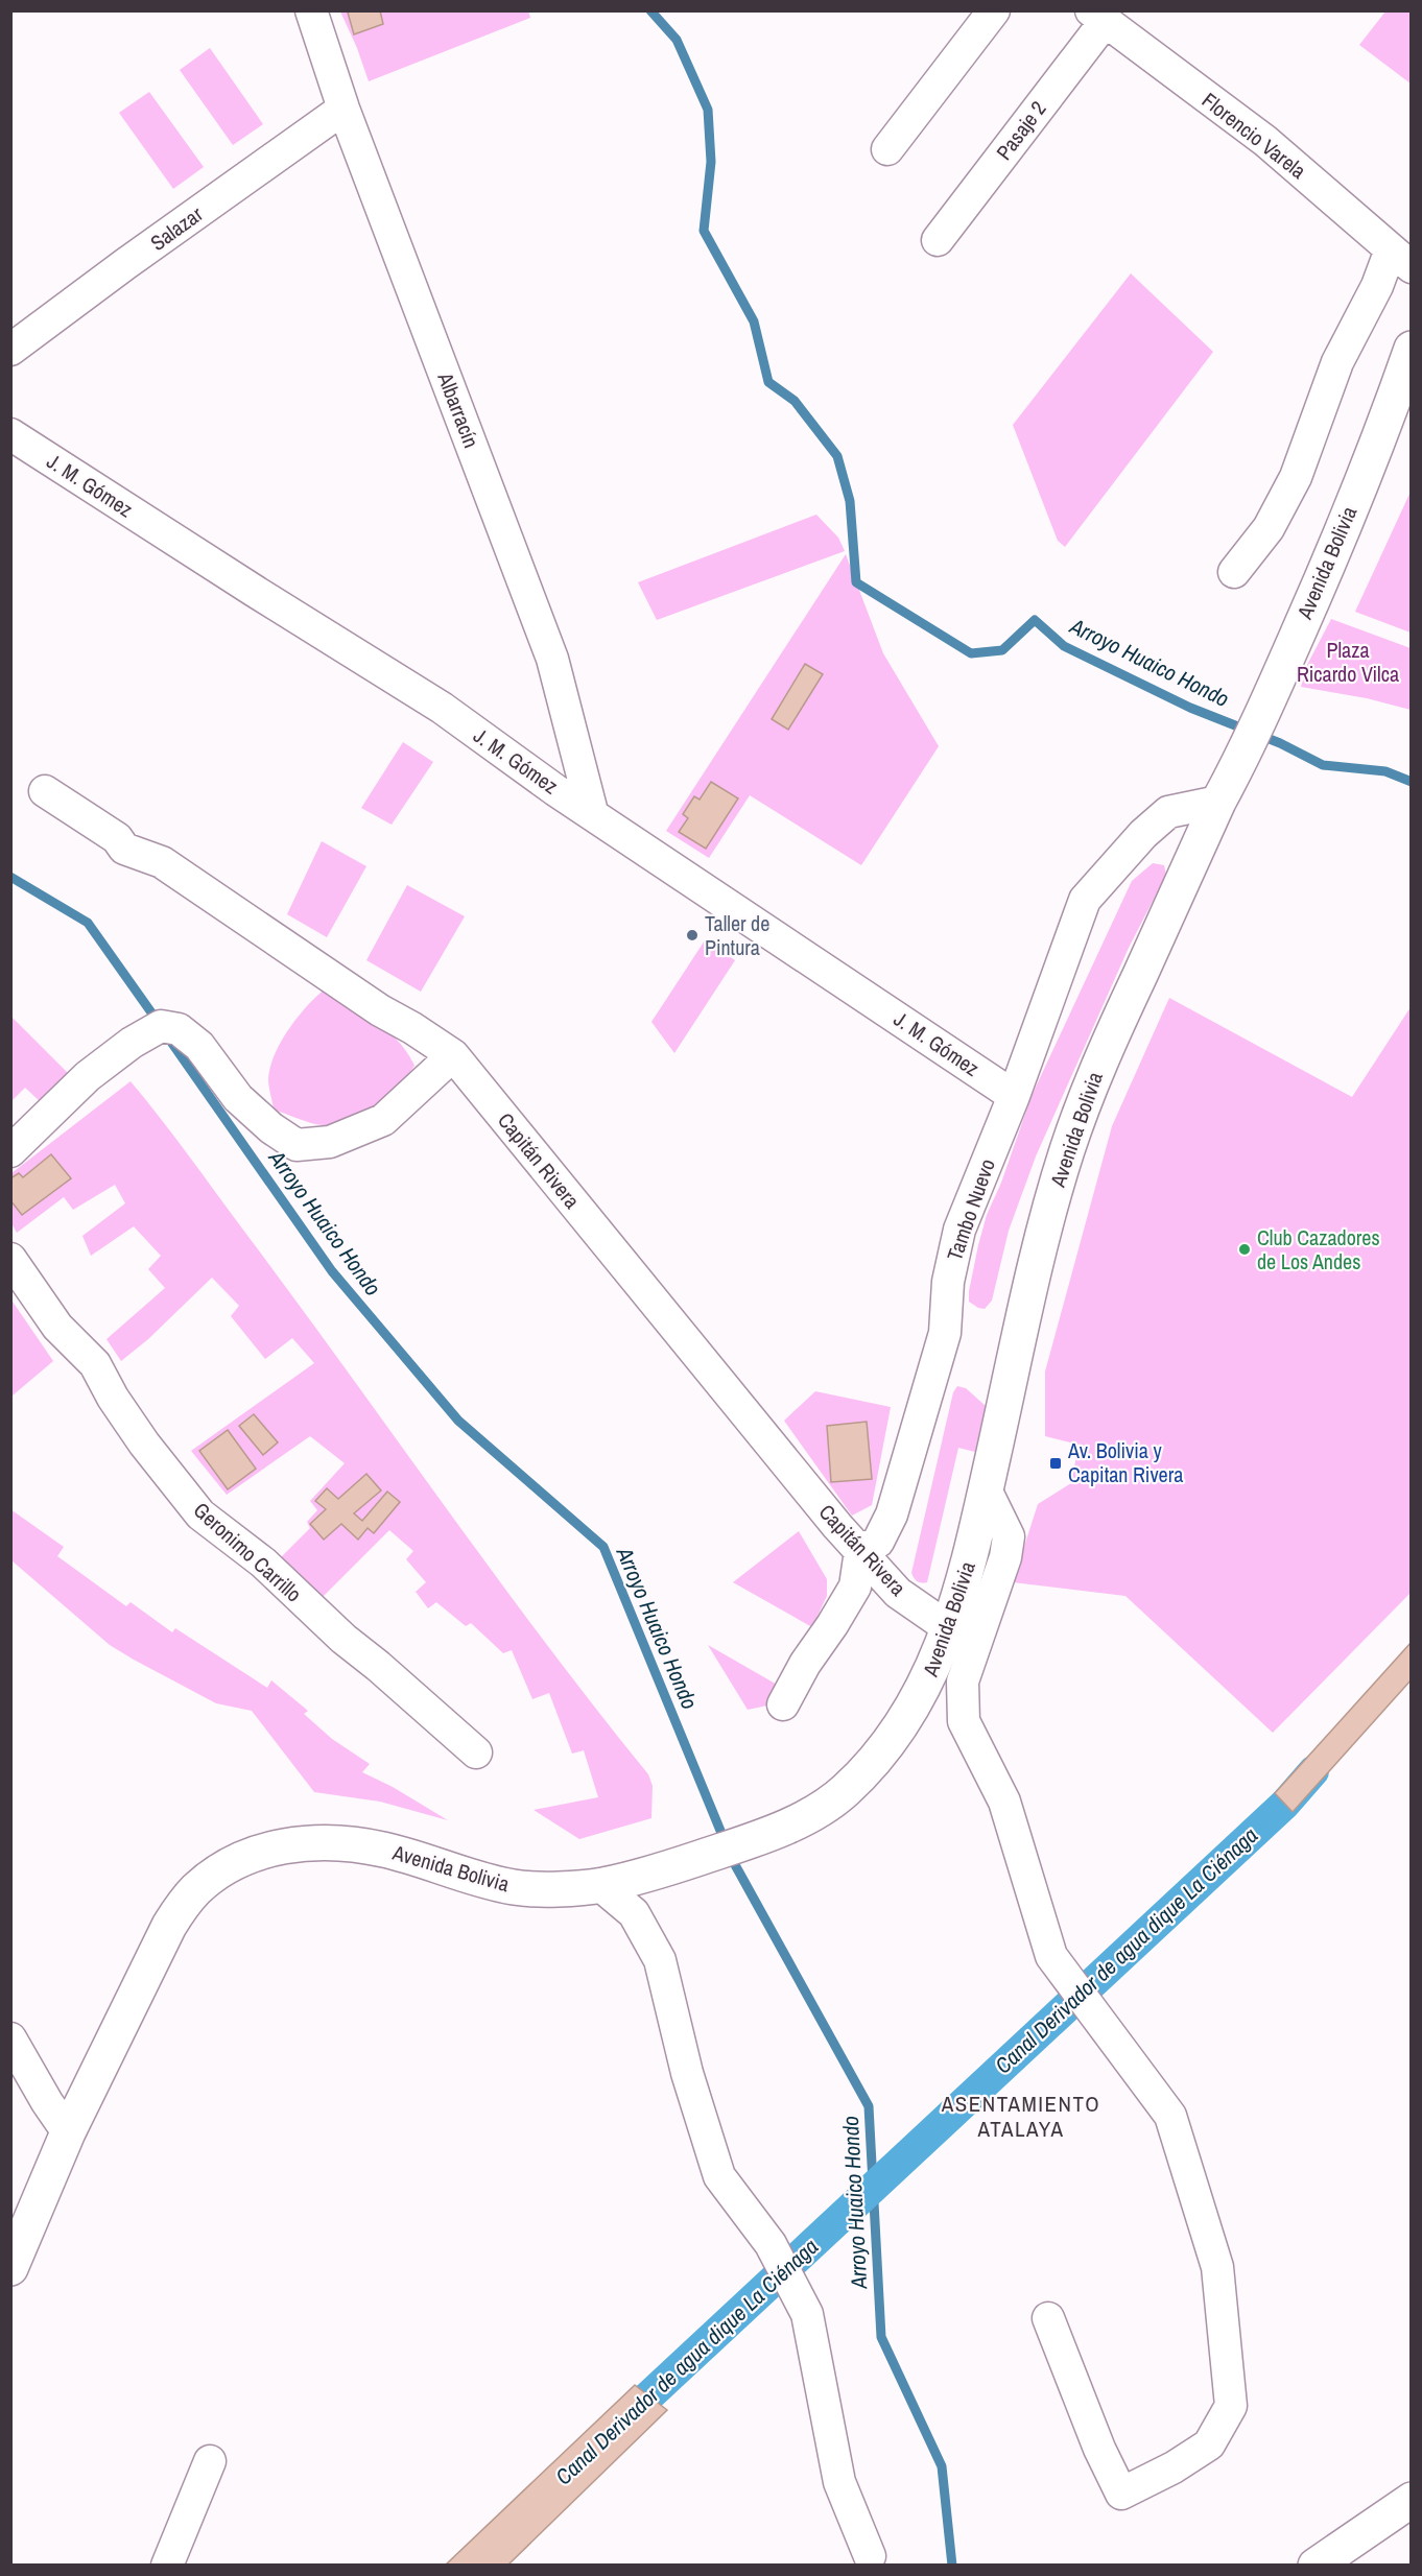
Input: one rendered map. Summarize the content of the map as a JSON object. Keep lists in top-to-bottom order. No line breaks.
{"streets":{"main road":["Avenida Bolivia"],"street":["Pasaje 2","Florencio Varela","Salazar","Albarracín","J. M. Gómez","Capitán Rivera","Tambo Nuevo","Geronimo Carrillo"]},"crossings":[["Pasaje 2","Florencio Varela"],["Salazar","Albarracín"],["Albarracín","J. M. Gómez"],["J. M. Gómez","Tambo Nuevo"],["Avenida Bolivia","Capitán Rivera"],["Avenida Bolivia","Tambo Nuevo"],["Capitán Rivera","Tambo Nuevo"]],"districts":["ASENTAMIENTO ATALAYA"],"water":["Arroyo Huaico Hondo","Canal Derivador de agua dique La Ciénaga"],"parks":["Plaza Ricardo Vilca"],"places":{"other":["Taller de Pintura","Club Cazadores de Los Andes"],"transit":["Av. Bolivia y Capitan Rivera"]}}
